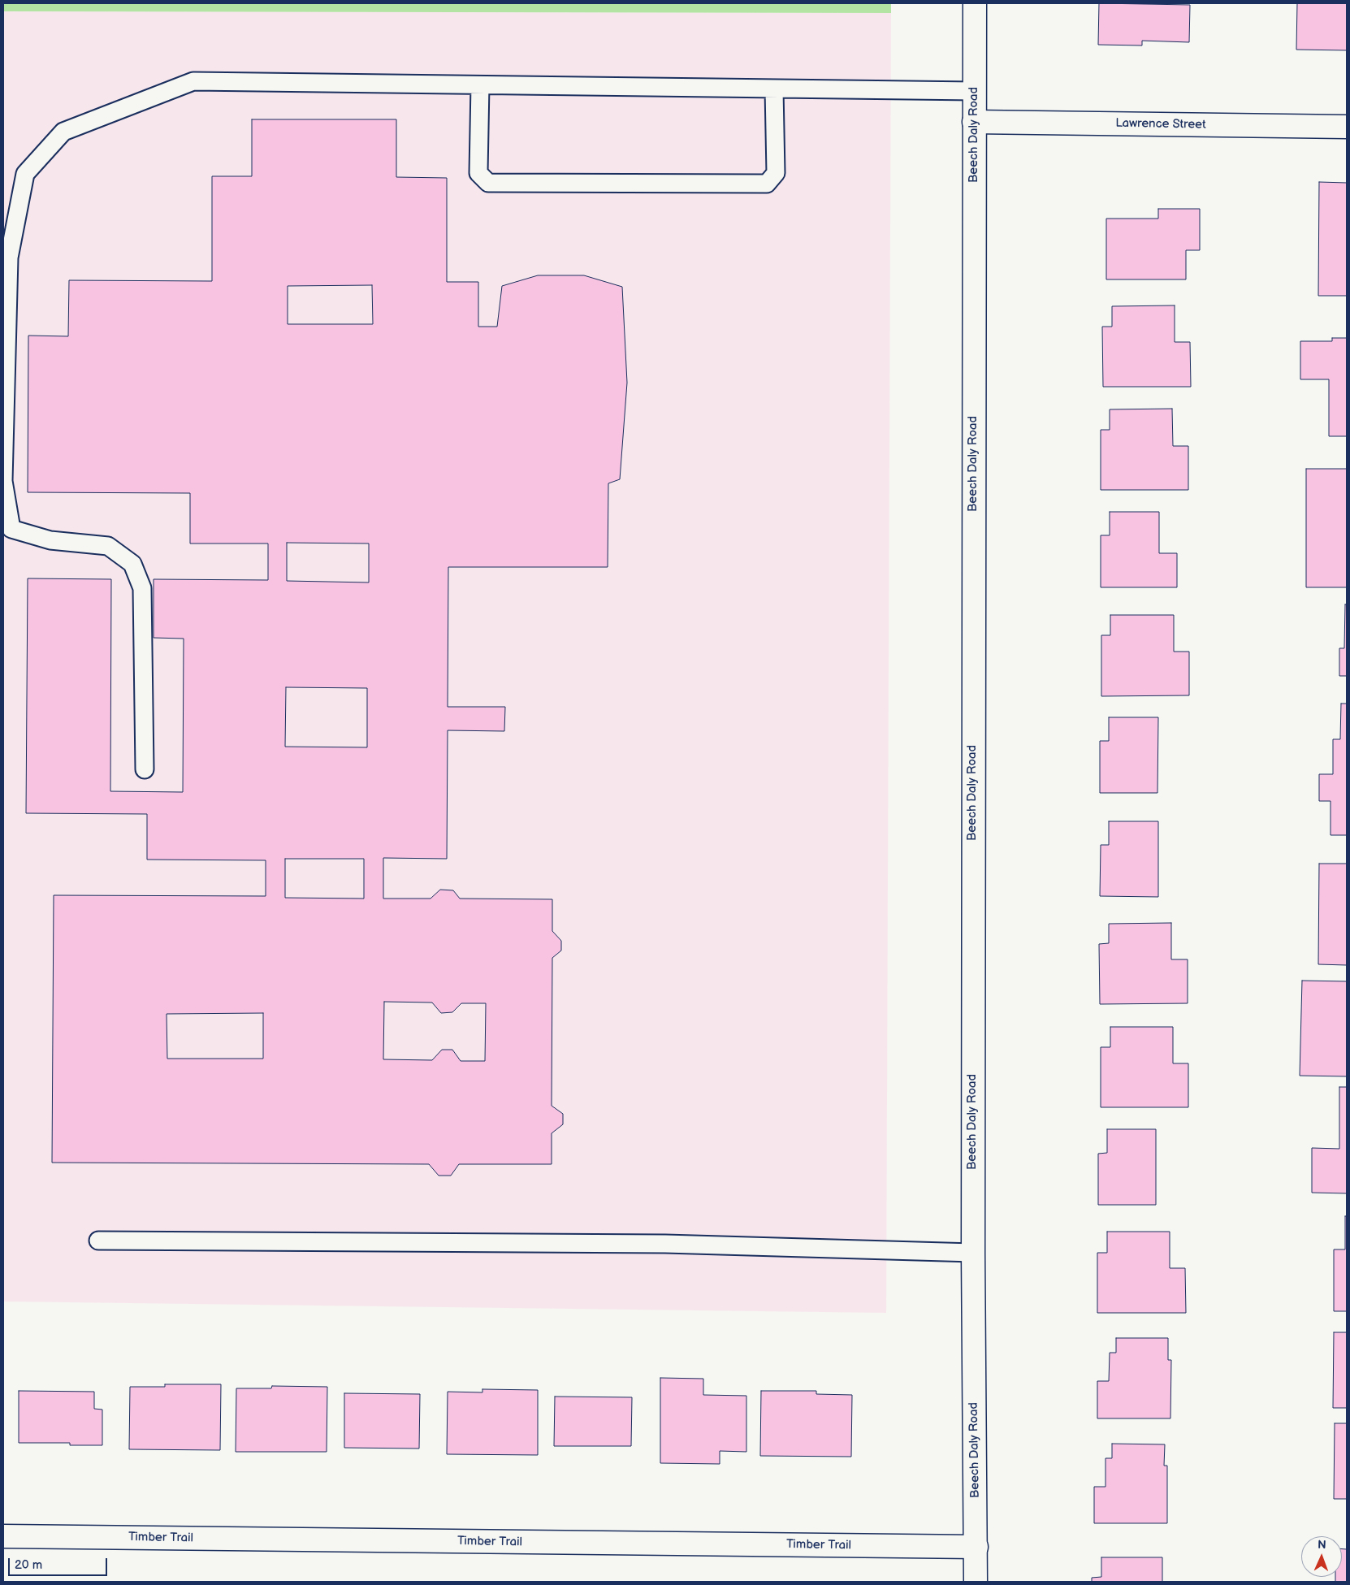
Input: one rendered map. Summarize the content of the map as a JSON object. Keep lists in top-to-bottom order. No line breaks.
{"streets":{"main road":["Lawrence Street","Beech Daly Road","Timber Trail"]},"crossings":[["Lawrence Street","Beech Daly Road"],["Beech Daly Road","Timber Trail"]],"scale_bar":"20 m","north":"top"}
